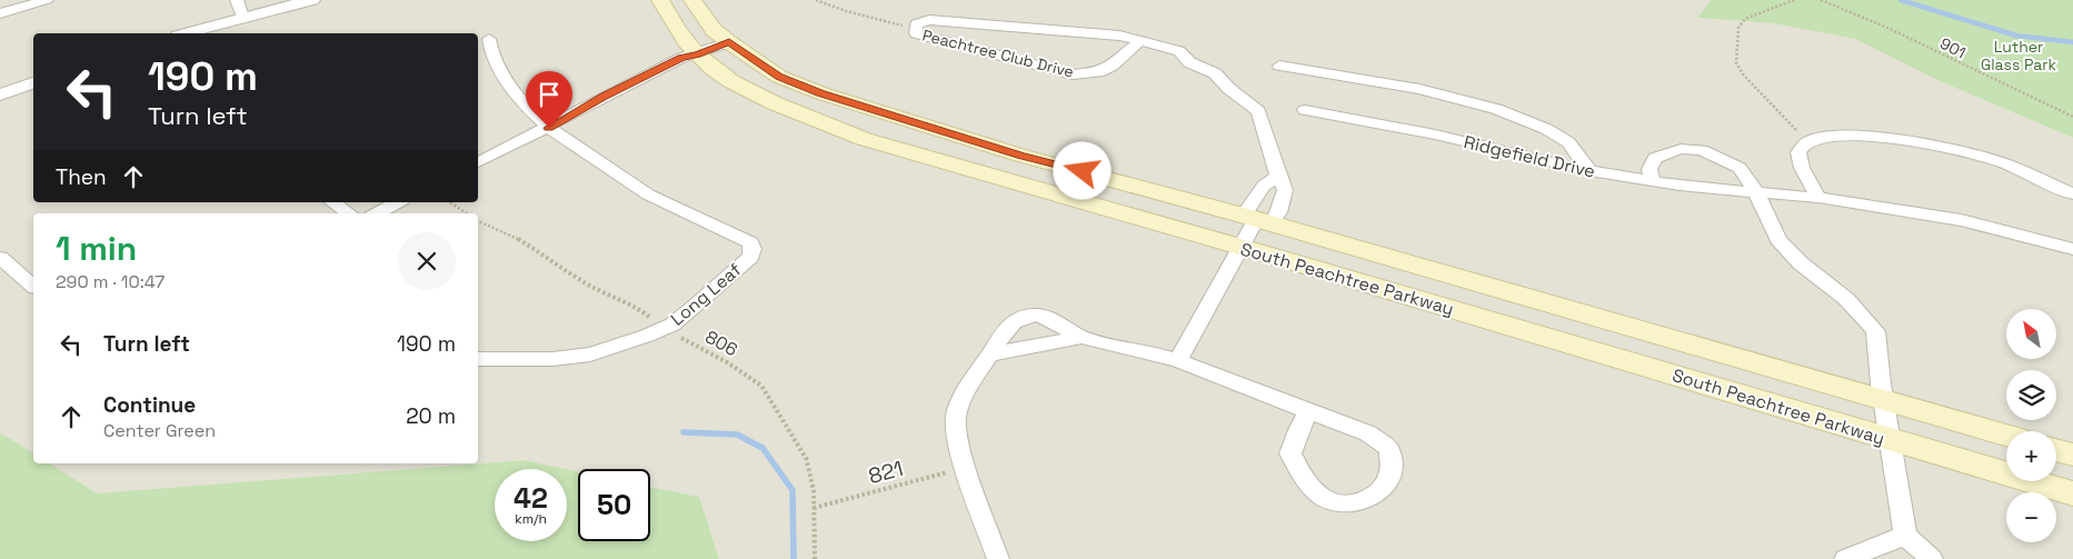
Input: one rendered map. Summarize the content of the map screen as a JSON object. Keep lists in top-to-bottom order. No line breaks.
{"streets":{"main road":["South Peachtree Parkway"],"street":["Peachtree Club Drive","Ridgefield Drive","Long Leaf"],"path":["901","806","821"]},"crossings":[["Peachtree Club Drive","South Peachtree Parkway"],["Long Leaf","806"],["806","821"]],"parks":["Luther Glass Park"],"north":"top left","page":{"turn":["190 m","Turn left"],"then":"Then","heading":["1 min","290 m · 10:47"],"list":[{"name":"Turn left","value":"190 m"},{"name":"Continue","note":"Center Green","value":"20 m"}],"map_buttons":["+","−"],"speed":"42 km/h","limit":"50"}}
